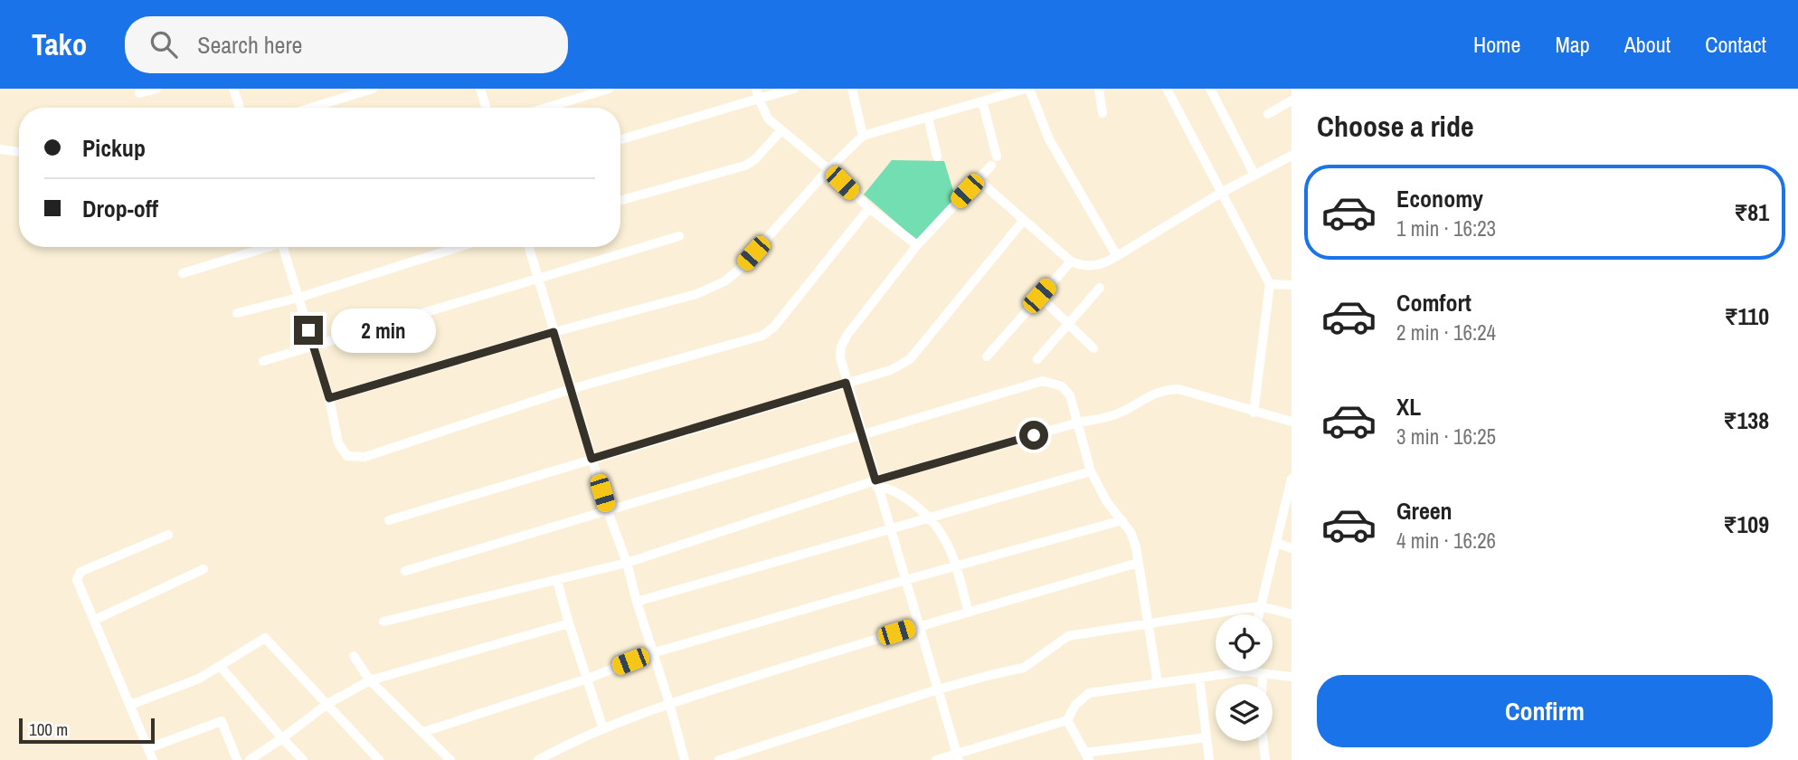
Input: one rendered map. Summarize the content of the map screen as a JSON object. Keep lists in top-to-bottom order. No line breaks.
{"scale_bar":"100 m","page":{"header":"Tako","search":"Search here","nav":["Home","Map","About","Contact"],"heading":"Choose a ride","banner":["Pickup","Drop-off"],"list":[{"name":"Economy","note":"1 min · 16:23","value":"₹81"},{"name":"Comfort","note":"2 min · 16:24","value":"₹110"},{"name":"XL","note":"3 min · 16:25","value":"₹138"},{"name":"Green","note":"4 min · 16:26","value":"₹109"}],"bubble":"2 min","buttons":"Confirm","scale":"100 m"}}
